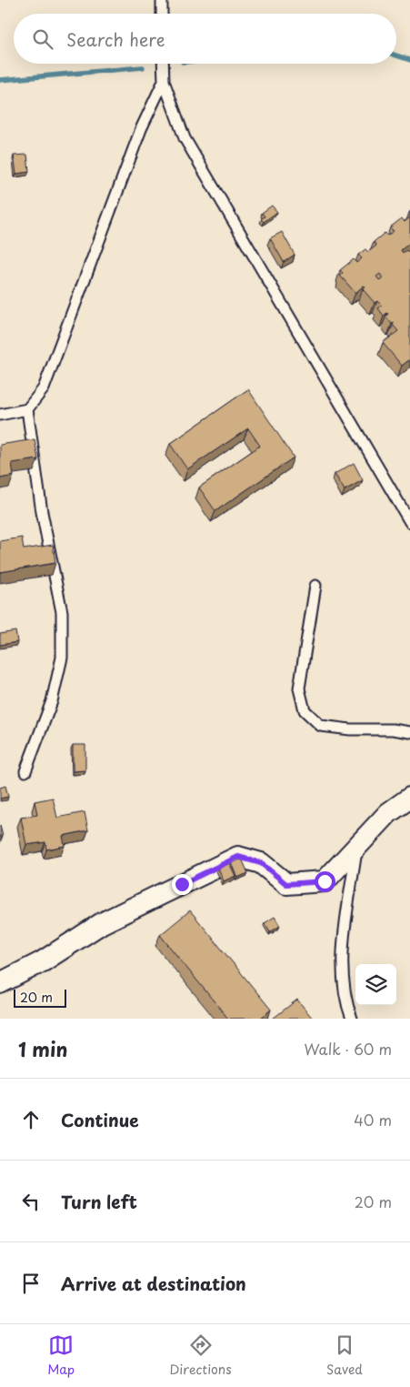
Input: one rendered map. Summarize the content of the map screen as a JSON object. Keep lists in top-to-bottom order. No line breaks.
{"scale_bar":"20 m","page":{"search":"Search here","scale":"20 m","heading":["1 min","Walk · 60 m"],"list":[["Continue","40 m"],["Turn left","20 m"],"Arrive at destination"],"nav":["Map","Directions","Saved"]}}
